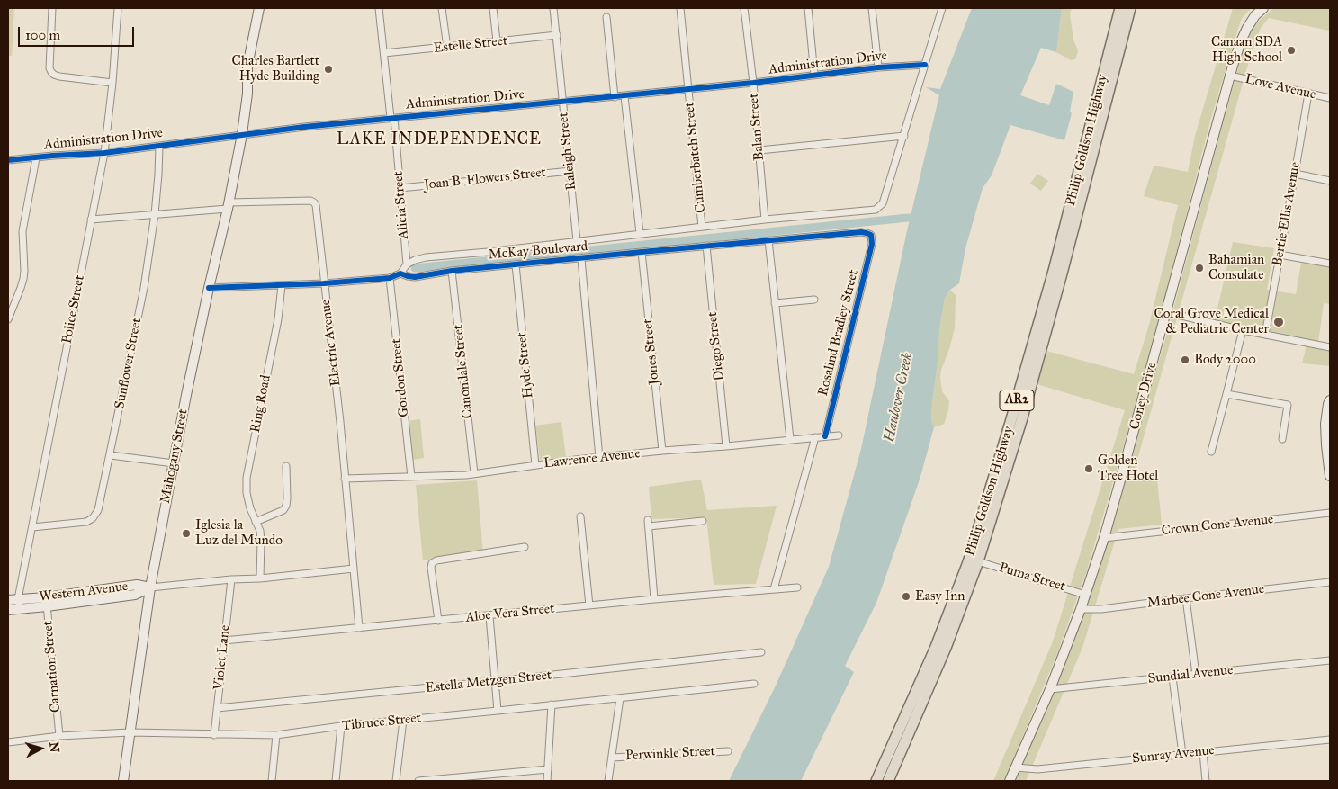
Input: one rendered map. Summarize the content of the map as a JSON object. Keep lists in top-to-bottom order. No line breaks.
{"streets":{"main road":["Philip Goldson Highway","AR2"],"street":["Estelle Street","Administration Drive","Love Avenue","Balan Street","Raleigh Street","Cumberbatch Street","Joan B. Flowers Street","Alicia Street","Bertie Ellis Avenue","McKay Boulevard","Police Street","Rosalind Bradley Street","Electric Avenue","Diego Street","Jones Street","Sunflower Street","Hyde Street","Canondale Street","Gordon Street","Coney Drive","Ring Road","Mahogany Street","Lawrence Avenue","Crown Cone Avenue","Puma Street","Western Avenue","Marbee Cone Avenue","Aloe Vera Street","Violet Lane","Carnation Street","Sundial Avenue","Estella Metzgen Street","Tibruce Street","Perwinkle Street","Sunray Avenue"]},"crossings":[["Estelle Street","Raleigh Street"],["Estelle Street","Alicia Street"],["Administration Drive","Balan Street"],["Administration Drive","Raleigh Street"],["Administration Drive","Cumberbatch Street"],["Administration Drive","Alicia Street"],["Administration Drive","Police Street"],["Administration Drive","Sunflower Street"],["Administration Drive","Mahogany Street"],["Love Avenue","Bertie Ellis Avenue"],["Love Avenue","Coney Drive"],["Balan Street","McKay Boulevard"],["Philip Goldson Highway","Puma Street"],["Raleigh Street","Joan B. Flowers Street"],["Raleigh Street","McKay Boulevard"],["Cumberbatch Street","McKay Boulevard"],["Joan B. Flowers Street","Alicia Street"],["Alicia Street","McKay Boulevard"],["McKay Boulevard","Rosalind Bradley Street"],["McKay Boulevard","Electric Avenue"],["McKay Boulevard","Diego Street"],["McKay Boulevard","Jones Street"],["McKay Boulevard","Hyde Street"],["McKay Boulevard","Canondale Street"],["McKay Boulevard","Gordon Street"],["McKay Boulevard","Ring Road"],["McKay Boulevard","Mahogany Street"],["Police Street","Electric Avenue"],["Police Street","Sunflower Street"],["Police Street","Western Avenue"],["Rosalind Bradley Street","Lawrence Avenue"],["Electric Avenue","Sunflower Street"],["Electric Avenue","Mahogany Street"],["Electric Avenue","Lawrence Avenue"],["Electric Avenue","Aloe Vera Street"],["Diego Street","Lawrence Avenue"],["Jones Street","Lawrence Avenue"],["Hyde Street","Lawrence Avenue"],["Canondale Street","Lawrence Avenue"],["Gordon Street","Lawrence Avenue"],["Coney Drive","Crown Cone Avenue"],["Coney Drive","Puma Street"],["Coney Drive","Marbee Cone Avenue"],["Coney Drive","Sundial Avenue"],["Coney Drive","Sunray Avenue"],["Mahogany Street","Western Avenue"],["Mahogany Street","Tibruce Street"],["Western Avenue","Carnation Street"],["Aloe Vera Street","Violet Lane"],["Violet Lane","Estella Metzgen Street"],["Violet Lane","Tibruce Street"],["Carnation Street","Tibruce Street"]],"districts":["LAKE INDEPENDENCE"],"water":["Haulover Creek"],"places":["Canaan SDA High School","Charles Bartlett Hyde Building","Bahamian Consulate","Coral Grove Medical & Pediatric Center","Body 2000","Golden Tree Hotel","Iglesia la Luz del Mundo","Easy Inn"],"scale_bar":"100 m","north":"right"}
